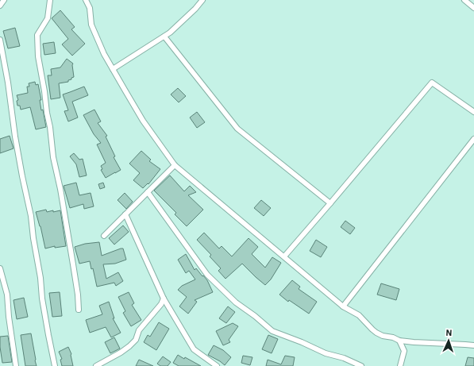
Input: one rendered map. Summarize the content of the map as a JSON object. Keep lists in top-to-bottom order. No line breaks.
{"north":"top"}
